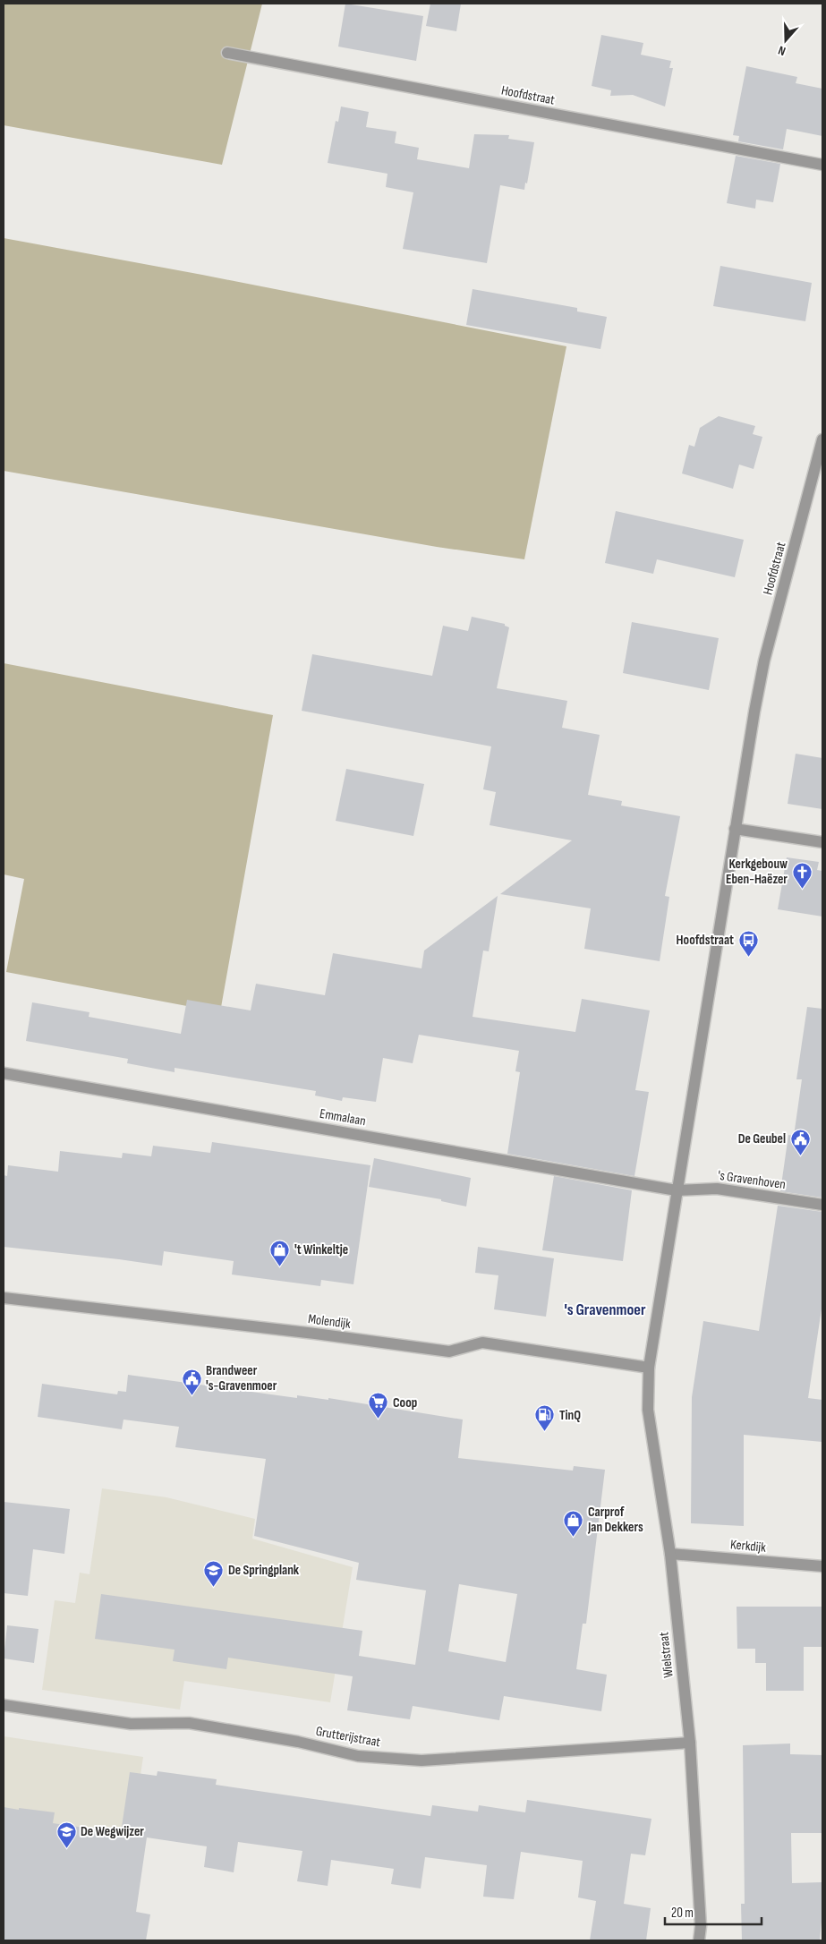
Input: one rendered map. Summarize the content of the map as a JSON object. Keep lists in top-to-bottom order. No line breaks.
{"streets":{"street":["Hoofdstraat","Emmalaan","'s Gravenhoven","Molendijk","Kerkdijk","Wielstraat","Grutterijstraat"]},"crossings":[["Hoofdstraat","Emmalaan"],["Hoofdstraat","'s Gravenhoven"],["Hoofdstraat","Molendijk"],["Hoofdstraat","Wielstraat"],["Emmalaan","'s Gravenhoven"],["Molendijk","Wielstraat"],["Kerkdijk","Wielstraat"],["Wielstraat","Grutterijstraat"]],"districts":["'s Gravenmoer"],"places":{"church":["Kerkgebouw Eben-Haëzer"],"bus stop":["Hoofdstraat"],"public building":["De Geubel","Brandweer 's-Gravenmoer"],"shop":["'t Winkeltje","Carprof Jan Dekkers"],"supermarket":["Coop"],"fuel station":["TinQ"],"school or university":["De Springplank","De Wegwijzer"]},"scale_bar":"20 m","north":"bottom"}
